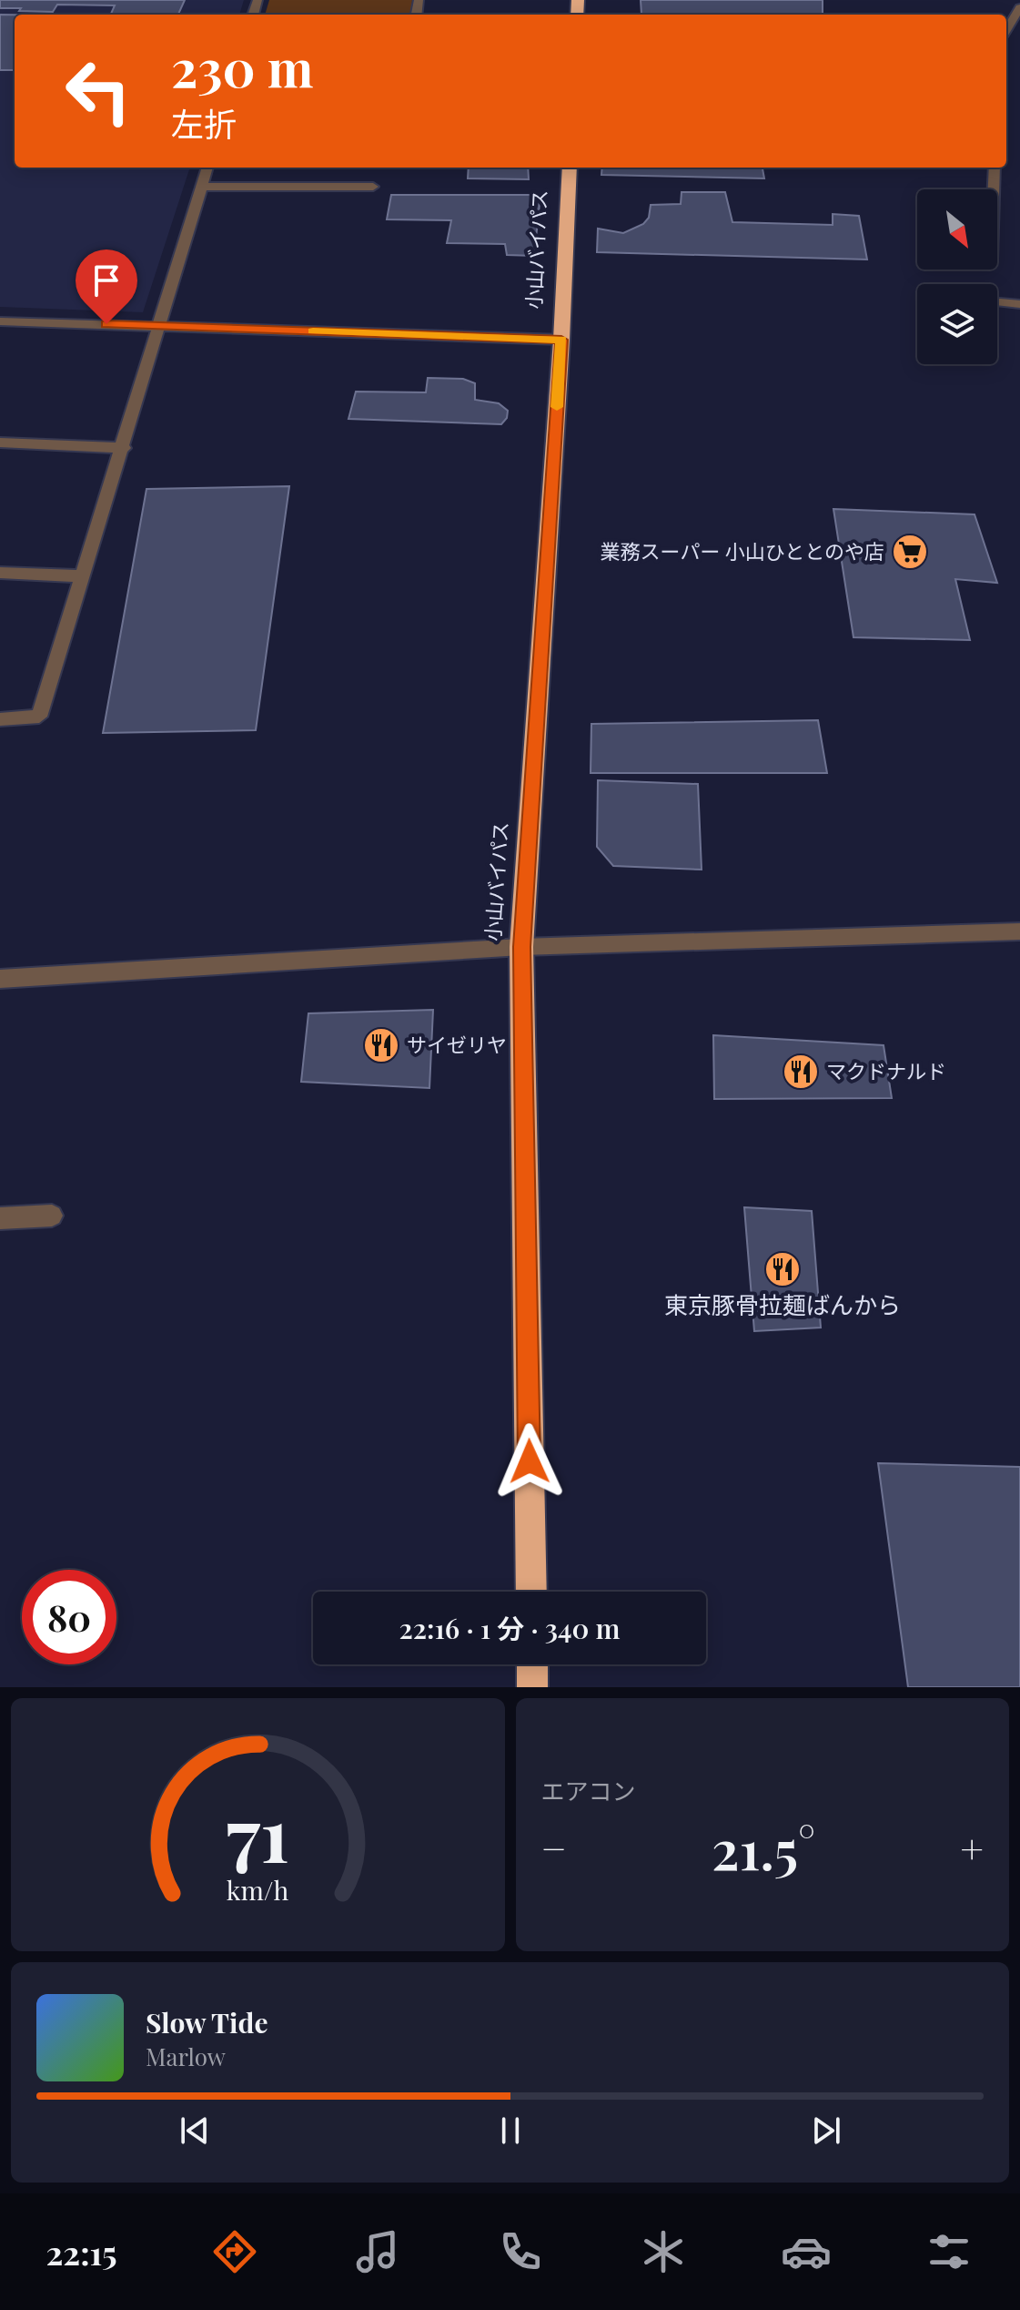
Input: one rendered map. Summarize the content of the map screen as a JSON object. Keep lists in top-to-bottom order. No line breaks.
{"streets":{"highway":["小山バイパス"]},"places":{"supermarket":["業務スーパー 小山ひととのや店"],"restaurant":["サイゼリヤ","マクドナルド","東京豚骨拉麺ばんから"]},"north":"bottom right","page":{"turn":["230 m","左折"],"limit":"80","trip":"22:16 · 1 分 · 340 m","tile":"エアコン","heat":["−","21.5°","+"],"song":["Slow Tide","Marlow"],"tabs":"22:15","gauge":["71","km/h"]}}
